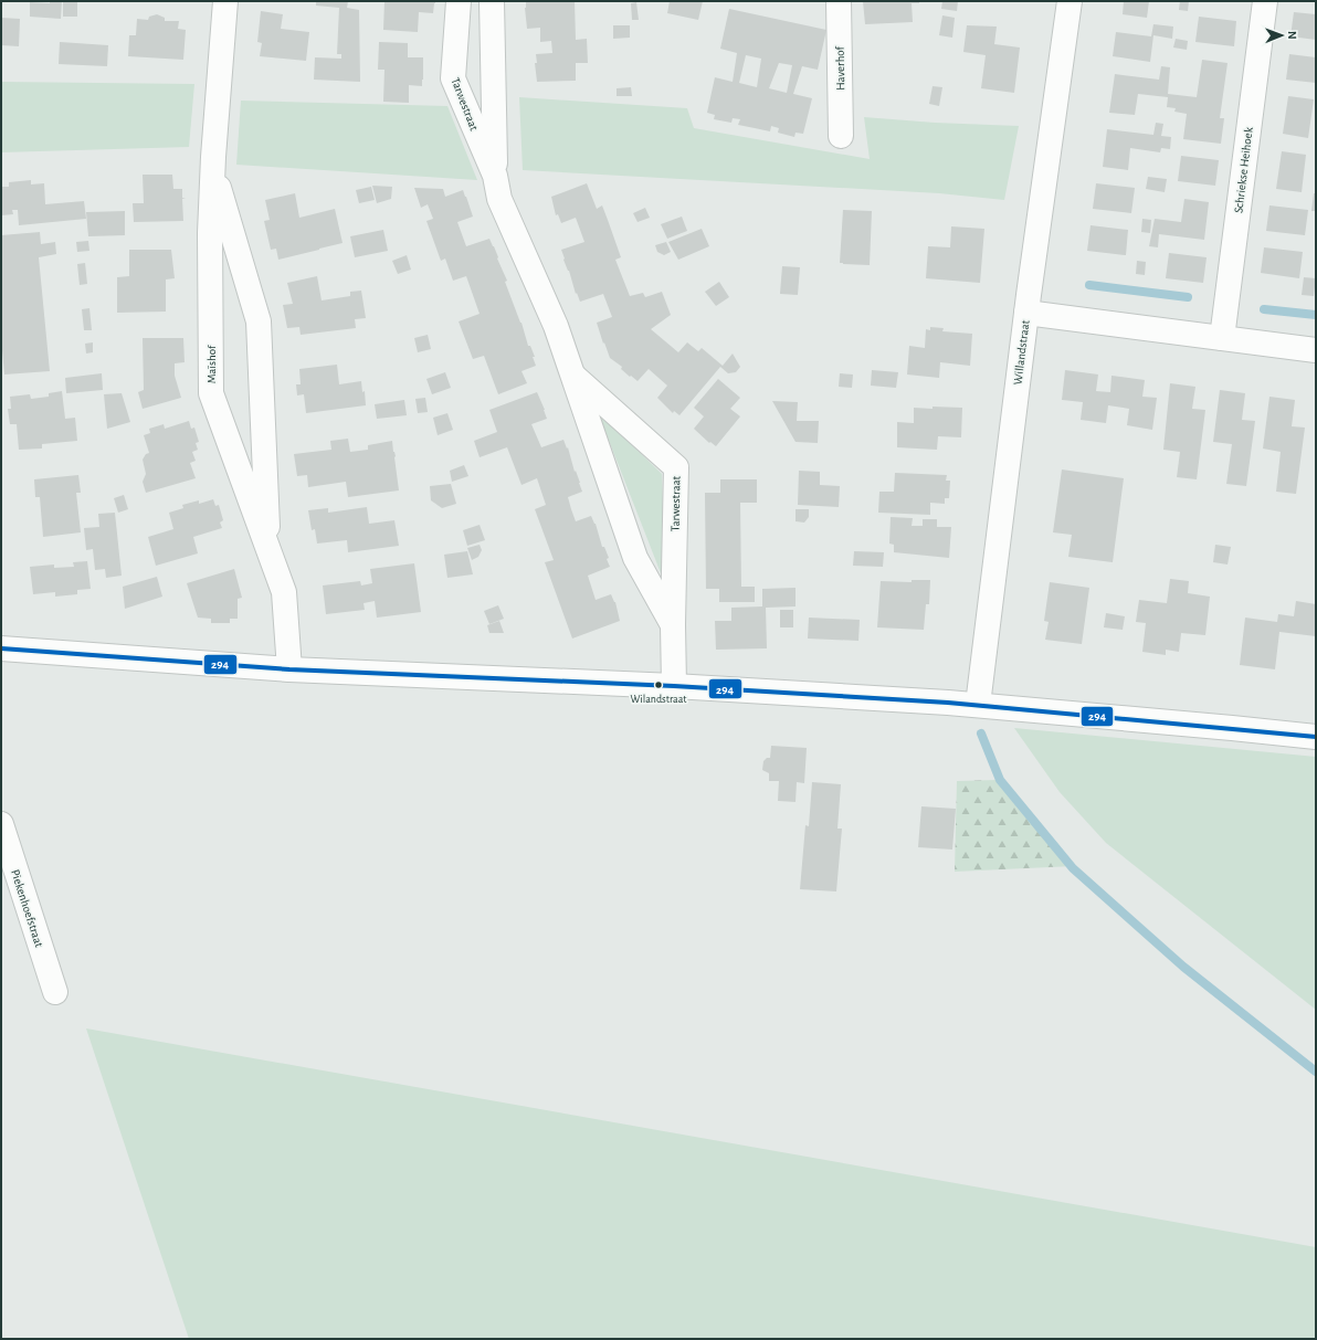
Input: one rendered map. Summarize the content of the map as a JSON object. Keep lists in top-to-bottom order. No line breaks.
{"streets":{"street":["Haverhof","Tarwestraat","Schriekse Heihoek","Willandstraat","Maïshof","Piekenhoefstraat"]},"places":["Wilandstraat"],"lines":["transit line 294"],"north":"right"}
